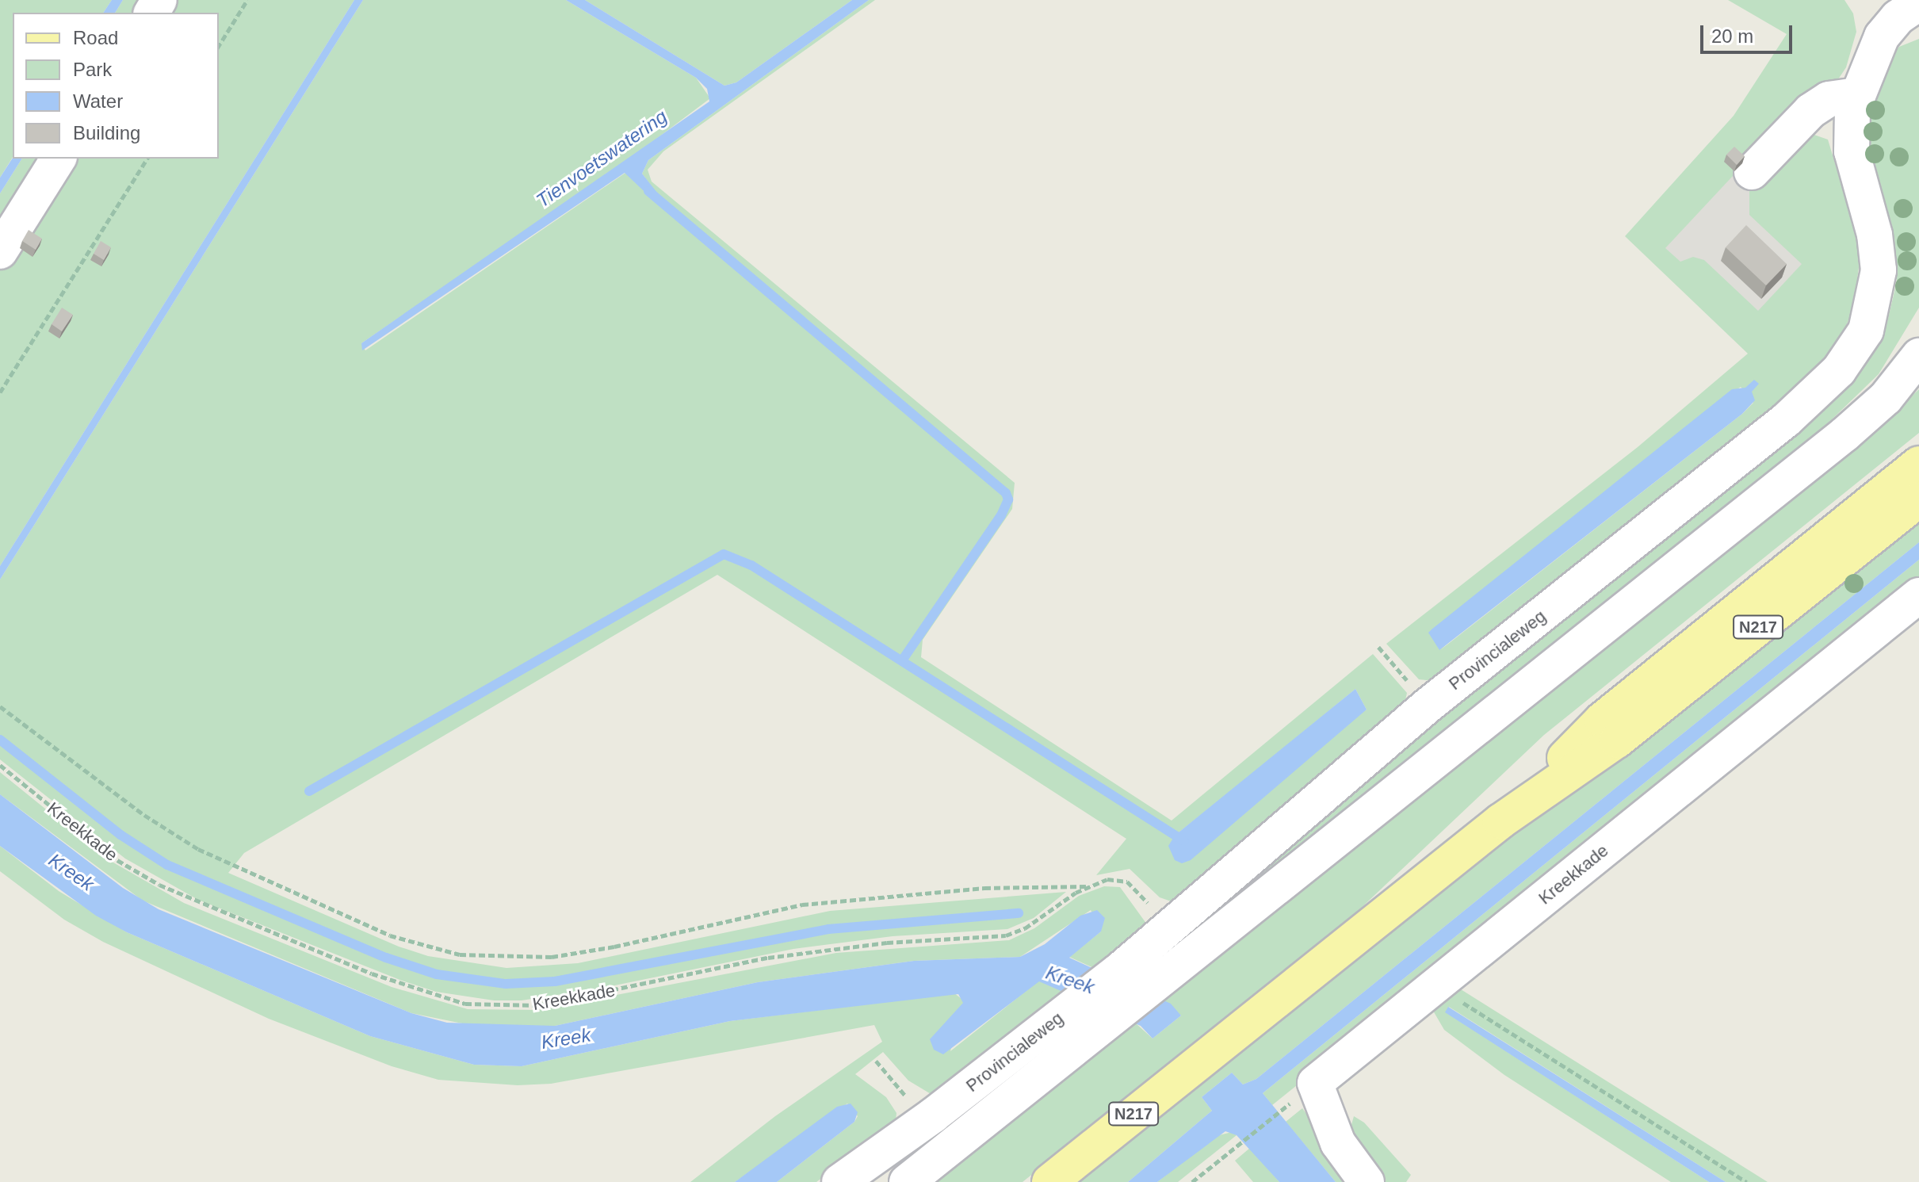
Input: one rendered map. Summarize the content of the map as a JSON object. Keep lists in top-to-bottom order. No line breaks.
{"streets":{"main road":["N217"],"street":["Provincialeweg","Kreekkade"]},"crossings":[["Provincialeweg","Kreekkade"]],"water":["Tienvoetswatering","Kreek"],"legend":["Road","Park","Water","Building"],"scale_bar":"20 m"}
